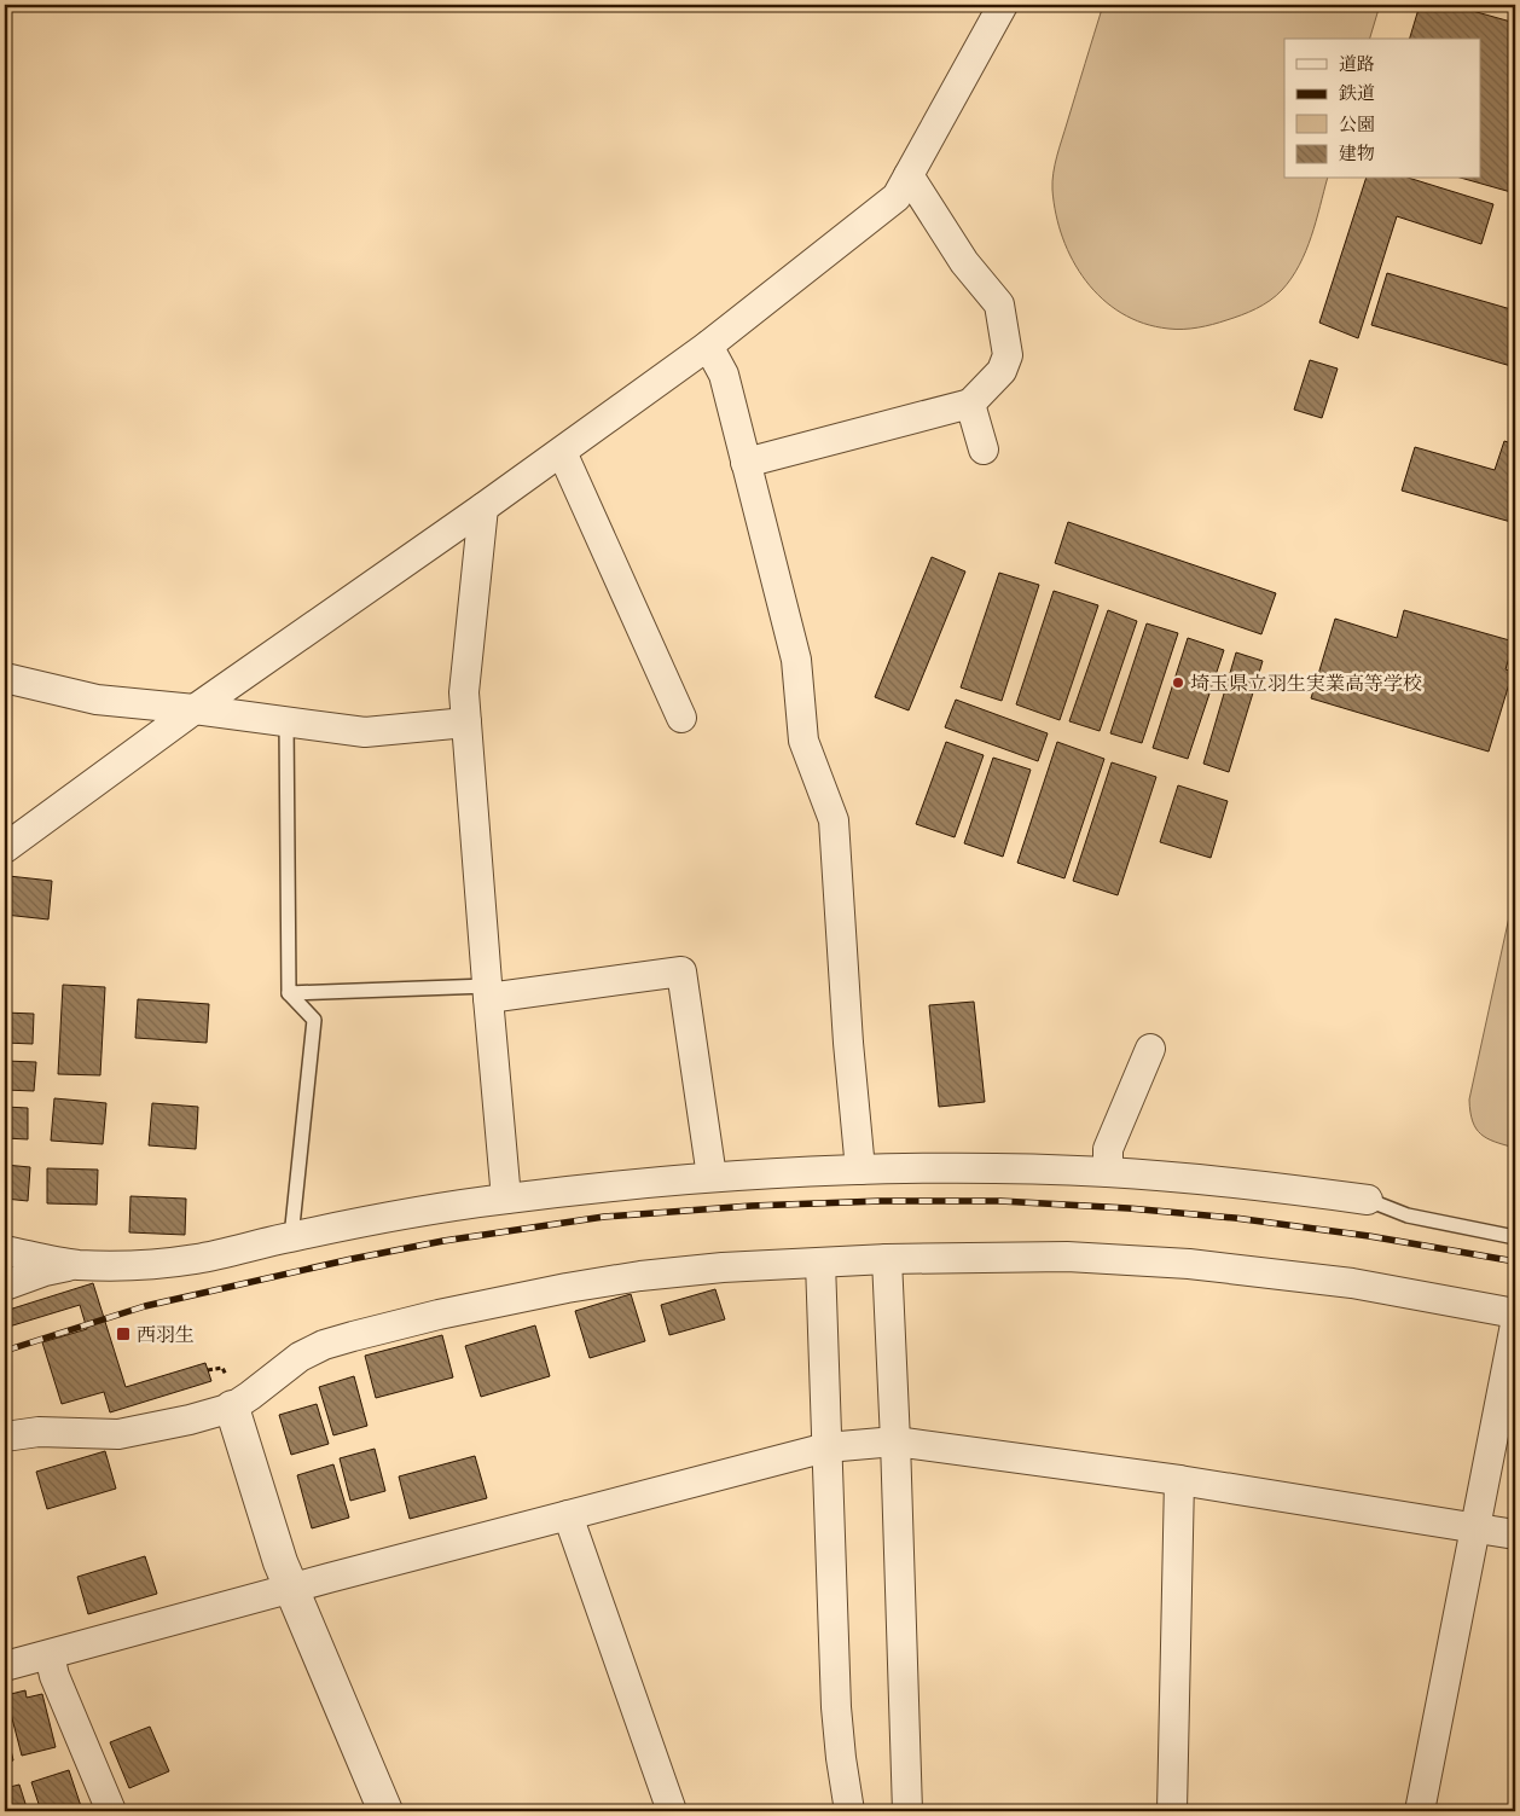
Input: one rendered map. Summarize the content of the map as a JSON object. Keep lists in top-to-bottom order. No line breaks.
{"places":{"other":["埼玉県立羽生実業高等学校"],"transit":["西羽生"]},"legend":["道路","鉄道","公園","建物"]}
